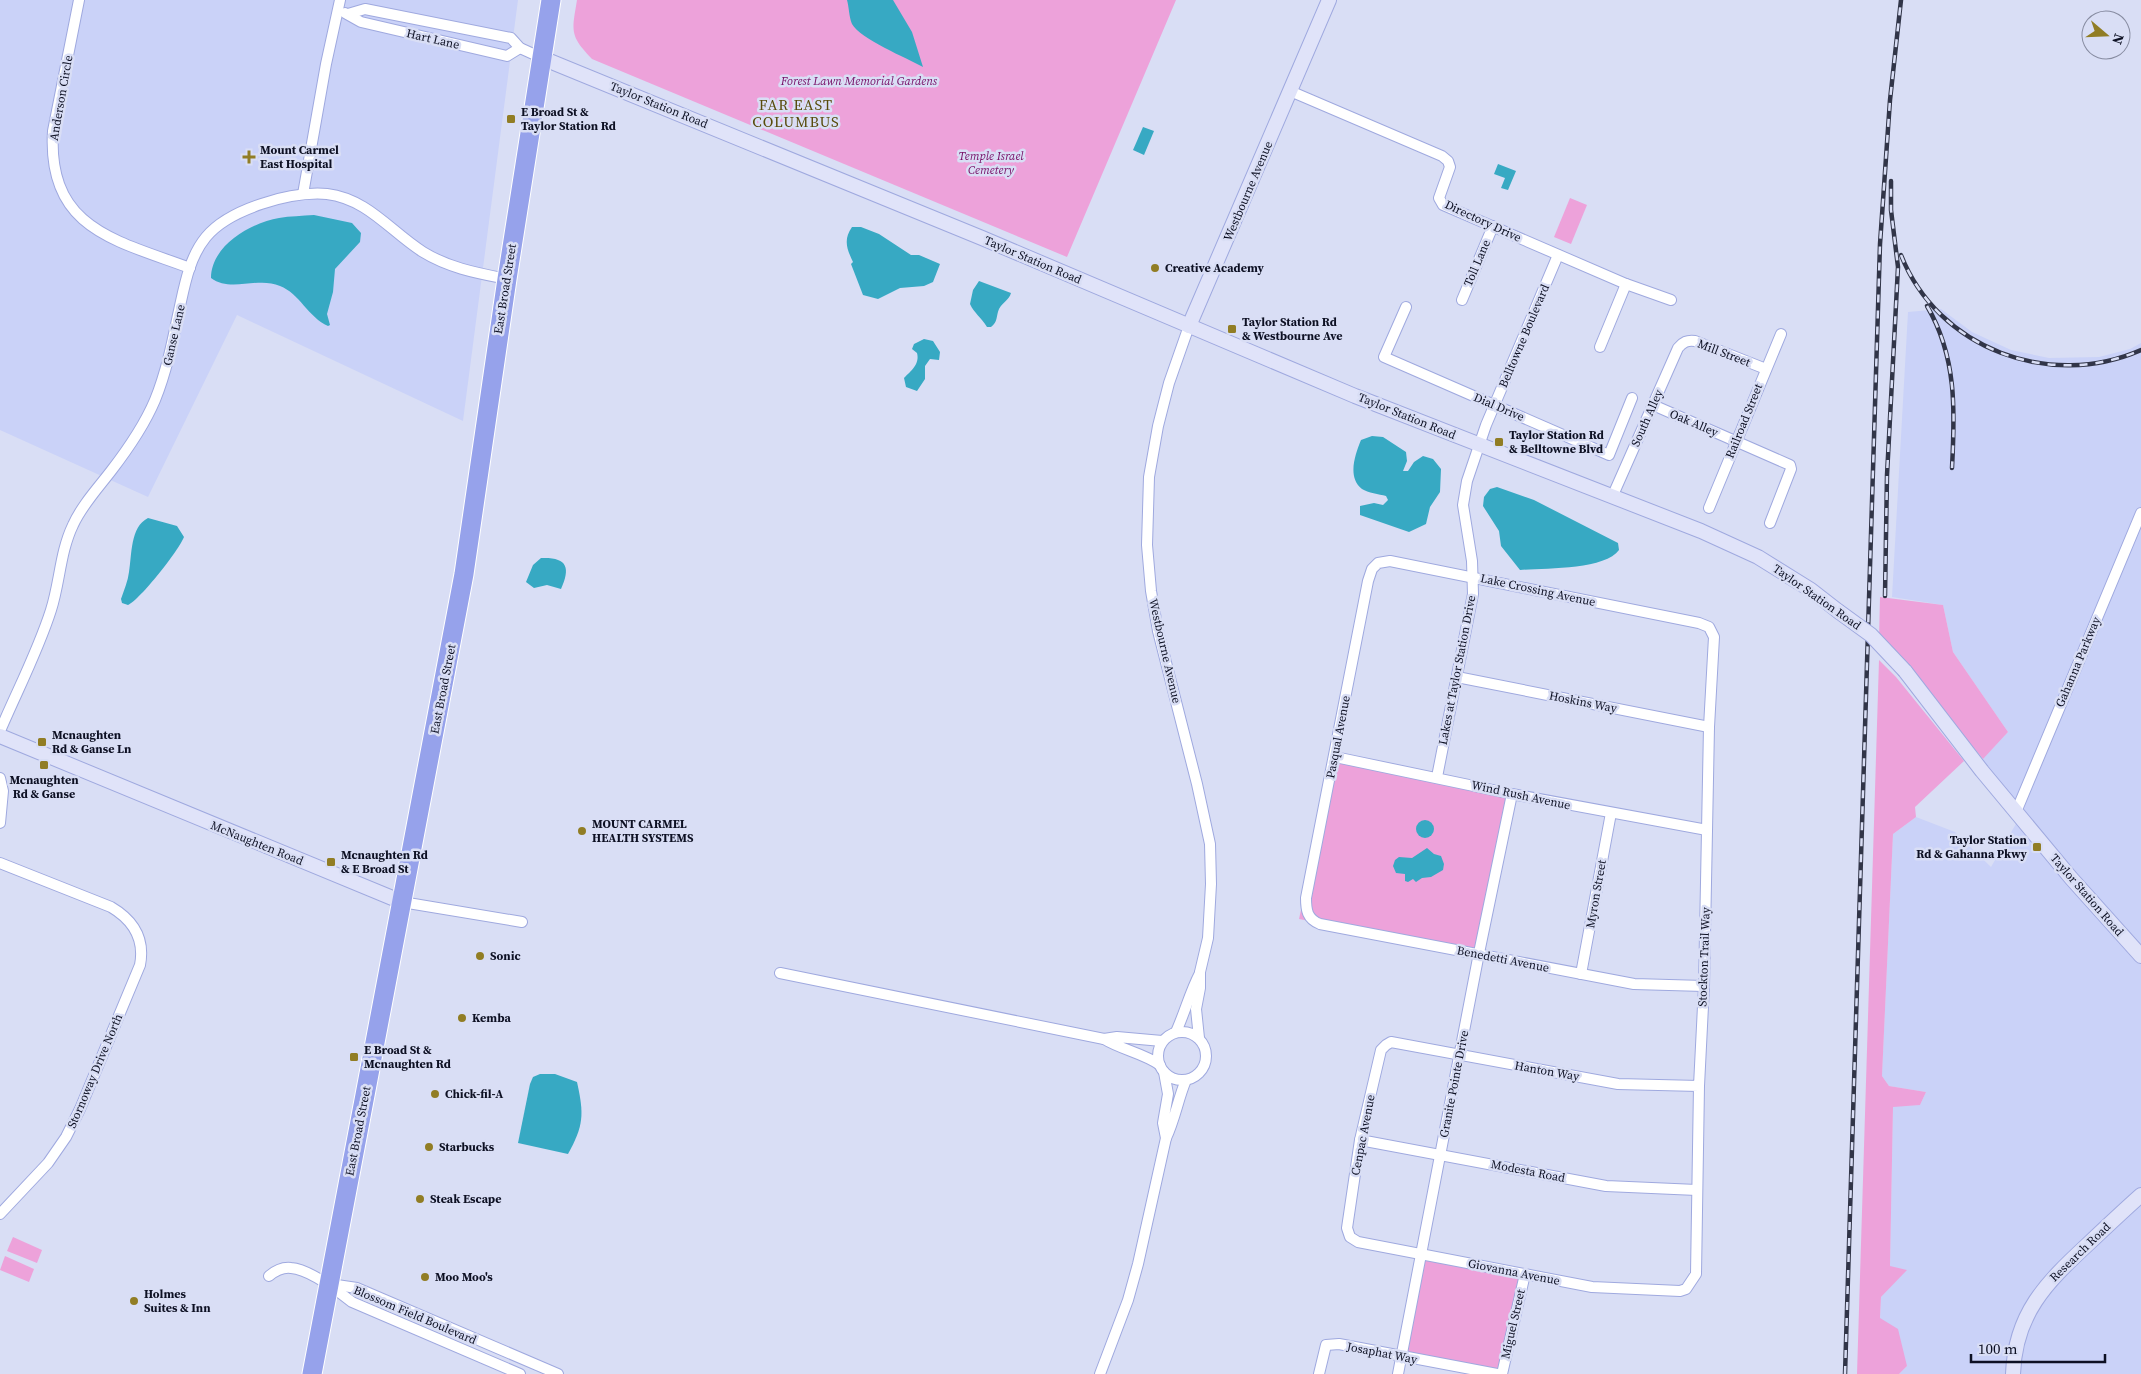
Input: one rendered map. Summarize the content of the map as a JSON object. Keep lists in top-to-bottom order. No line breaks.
{"streets":{"highway":["East Broad Street"],"main road":["Taylor Station Road","Westbourne Avenue","McNaughten Road","Research Road"],"street":["Hart Lane","Anderson Circle","Directory Drive","Toll Lane","Ganse Lane","Belltowne Boulevard","Mill Street","Dial Drive","South Alley","Railroad Street","Oak Alley","Lake Crossing Avenue","Gahanna Parkway","Lakes at Taylor Station Drive","Hoskins Way","Pasqual Avenue","Wind Rush Avenue","Myron Street","Stockton Trail Way","Benedetti Avenue","Stornoway Drive North","Hanton Way","Granite Pointe Drive","Cenpac Avenue","Modesta Road","Giovanna Avenue","Blossom Field Boulevard","Miguel Street","Josaphat Way"]},"crossings":[["Hart Lane","Taylor Station Road"],["Hart Lane","East Broad Street"],["Anderson Circle","Ganse Lane"],["Taylor Station Road","Westbourne Avenue"],["Taylor Station Road","East Broad Street"],["Taylor Station Road","Belltowne Boulevard"],["Taylor Station Road","South Alley"],["Taylor Station Road","Gahanna Parkway"],["Taylor Station Road","Lakes at Taylor Station Drive"],["Westbourne Avenue","Directory Drive"],["Directory Drive","Toll Lane"],["Directory Drive","Belltowne Boulevard"],["East Broad Street","Ganse Lane"],["East Broad Street","McNaughten Road"],["East Broad Street","Blossom Field Boulevard"],["Belltowne Boulevard","Dial Drive"],["Belltowne Boulevard","Lakes at Taylor Station Drive"],["Mill Street","South Alley"],["Mill Street","Railroad Street"],["South Alley","Oak Alley"],["Railroad Street","Oak Alley"],["Lake Crossing Avenue","Lakes at Taylor Station Drive"],["Lake Crossing Avenue","Pasqual Avenue"],["Lake Crossing Avenue","Stockton Trail Way"],["Lakes at Taylor Station Drive","Hoskins Way"],["Lakes at Taylor Station Drive","Wind Rush Avenue"],["Hoskins Way","Stockton Trail Way"],["Pasqual Avenue","Wind Rush Avenue"],["Pasqual Avenue","Benedetti Avenue"],["Wind Rush Avenue","Myron Street"],["Wind Rush Avenue","Stockton Trail Way"],["Wind Rush Avenue","Granite Pointe Drive"],["Myron Street","Benedetti Avenue"],["Stockton Trail Way","Benedetti Avenue"],["Stockton Trail Way","Hanton Way"],["Stockton Trail Way","Modesta Road"],["Stockton Trail Way","Giovanna Avenue"],["Benedetti Avenue","Granite Pointe Drive"],["Hanton Way","Granite Pointe Drive"],["Hanton Way","Cenpac Avenue"],["Granite Pointe Drive","Modesta Road"],["Granite Pointe Drive","Giovanna Avenue"],["Granite Pointe Drive","Josaphat Way"],["Cenpac Avenue","Modesta Road"],["Cenpac Avenue","Giovanna Avenue"],["Giovanna Avenue","Miguel Street"]],"districts":["FAR EAST COLUMBUS"],"parks":["Forest Lawn Memorial Gardens","Temple Israel Cemetery"],"places":{"transit":["E Broad St & Taylor Station Rd","Taylor Station Rd & Westbourne Ave","Taylor Station Rd & Belltowne Blvd","Mcnaughten Rd & Ganse Ln","Mcnaughten Rd & Ganse","Taylor Station Rd & Gahanna Pkwy","Mcnaughten Rd & E Broad St","E Broad St & Mcnaughten Rd"],"health":["Mount Carmel East Hospital"],"other":["Creative Academy","MOUNT CARMEL HEALTH SYSTEMS","Sonic","Kemba","Chick-fil-A","Starbucks","Steak Escape","Moo Moo's","Holmes Suites & Inn"]},"scale_bar":"100 m","north":"right"}
